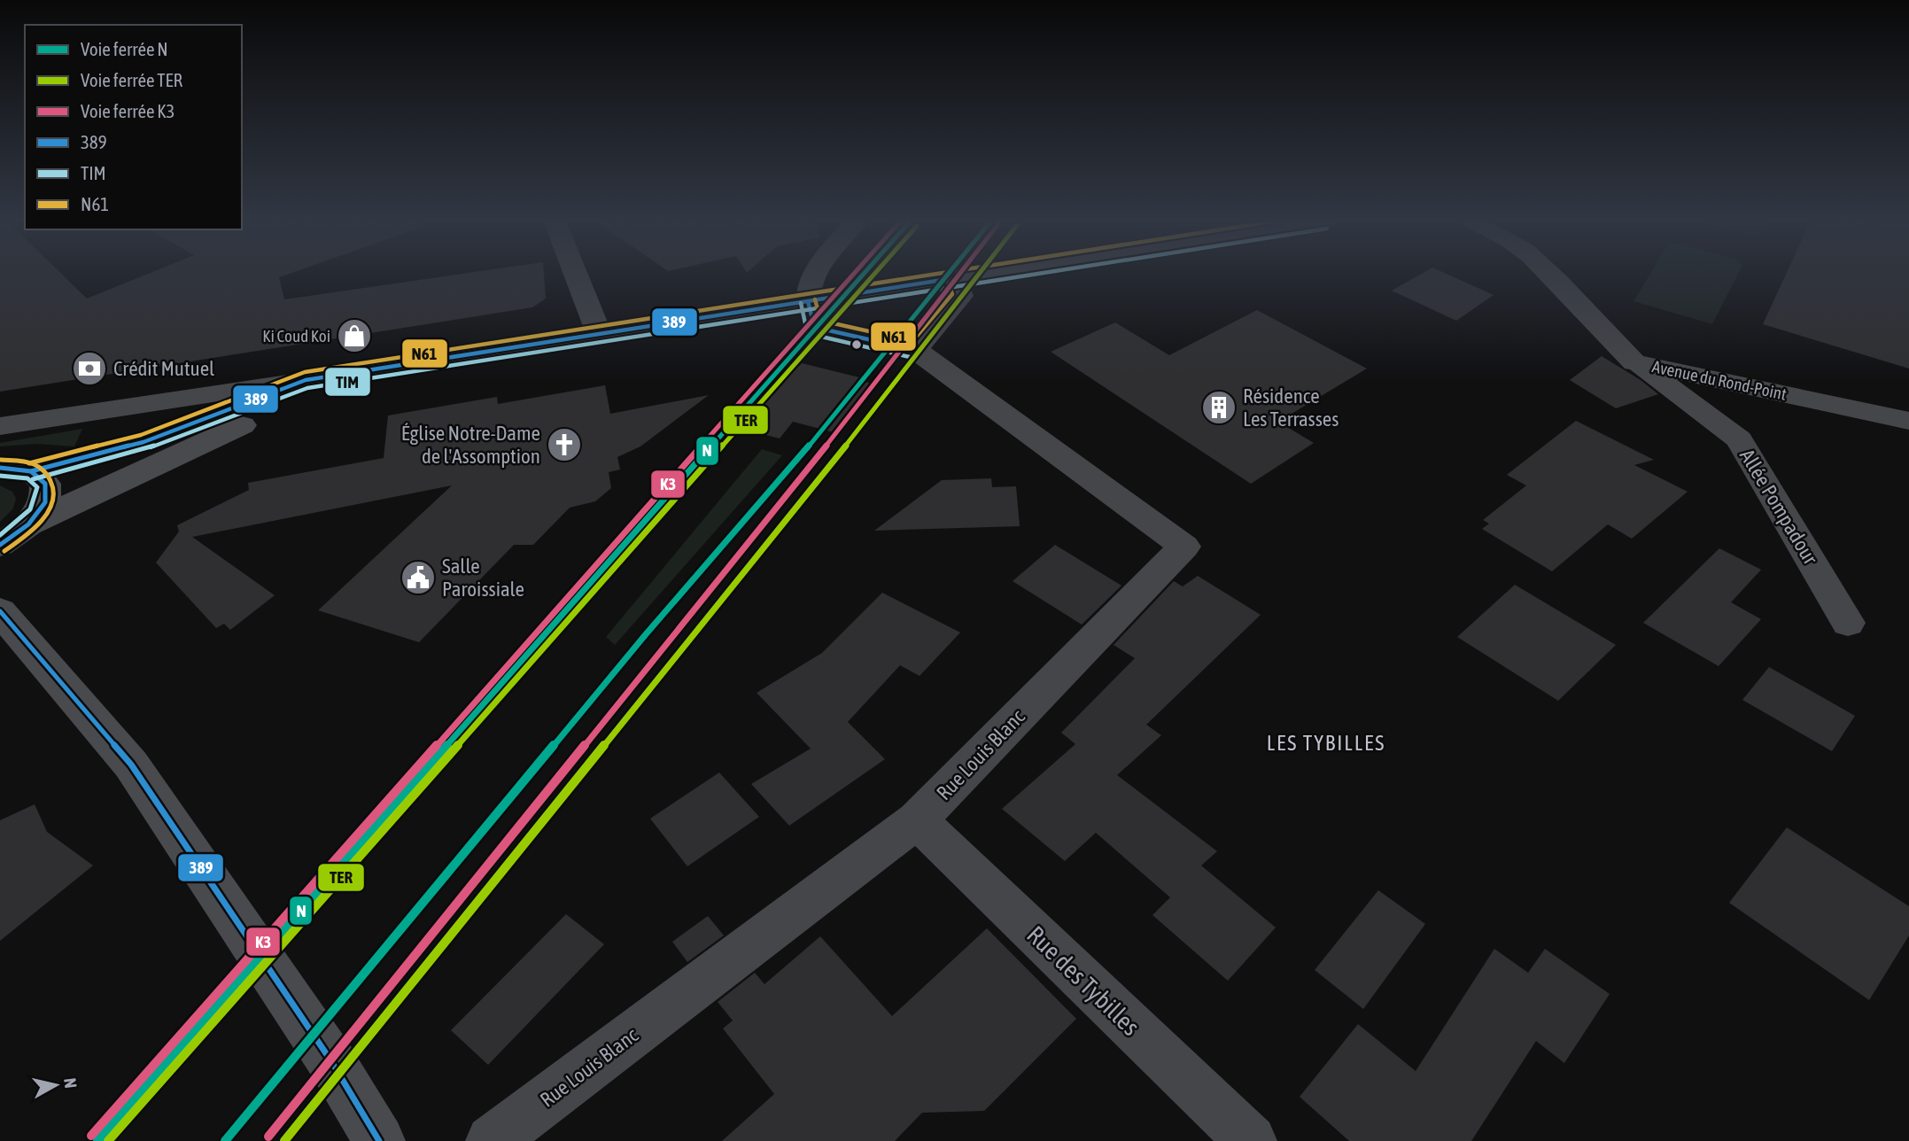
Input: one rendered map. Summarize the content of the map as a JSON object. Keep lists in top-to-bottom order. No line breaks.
{"streets":{"street":["Avenue du Rond-Point","Allée Pompadour","Rue Louis Blanc","Rue des Tybilles"]},"crossings":[["Avenue du Rond-Point","Allée Pompadour"],["Rue Louis Blanc","Rue des Tybilles"]],"districts":["LES TYBILLES"],"places":{"shop":["Ki Coud Koi"],"bank":["Crédit Mutuel"],"building":["Résidence Les Terrasses"],"church":["Église Notre-Dame de l'Assomption"],"public building":["Salle Paroissiale"]},"lines":["rail line N","rail line TER","rail line K3","transit line TIM","transit line N61","transit line 389"],"legend":["Voie ferrée N","Voie ferrée TER","Voie ferrée K3","389","TIM","N61"],"north":"right"}
